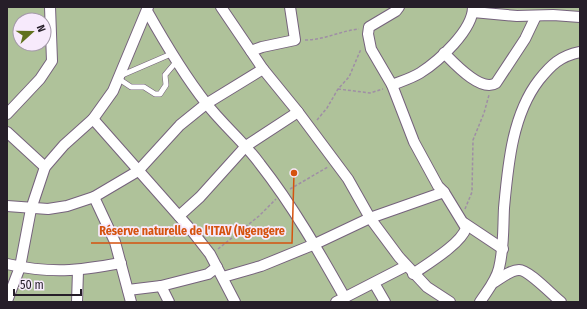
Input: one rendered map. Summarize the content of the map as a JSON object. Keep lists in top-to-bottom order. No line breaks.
{"places":["Réserve naturelle de l'ITAV (Ngengere"],"scale_bar":"50 m","north":"right"}
